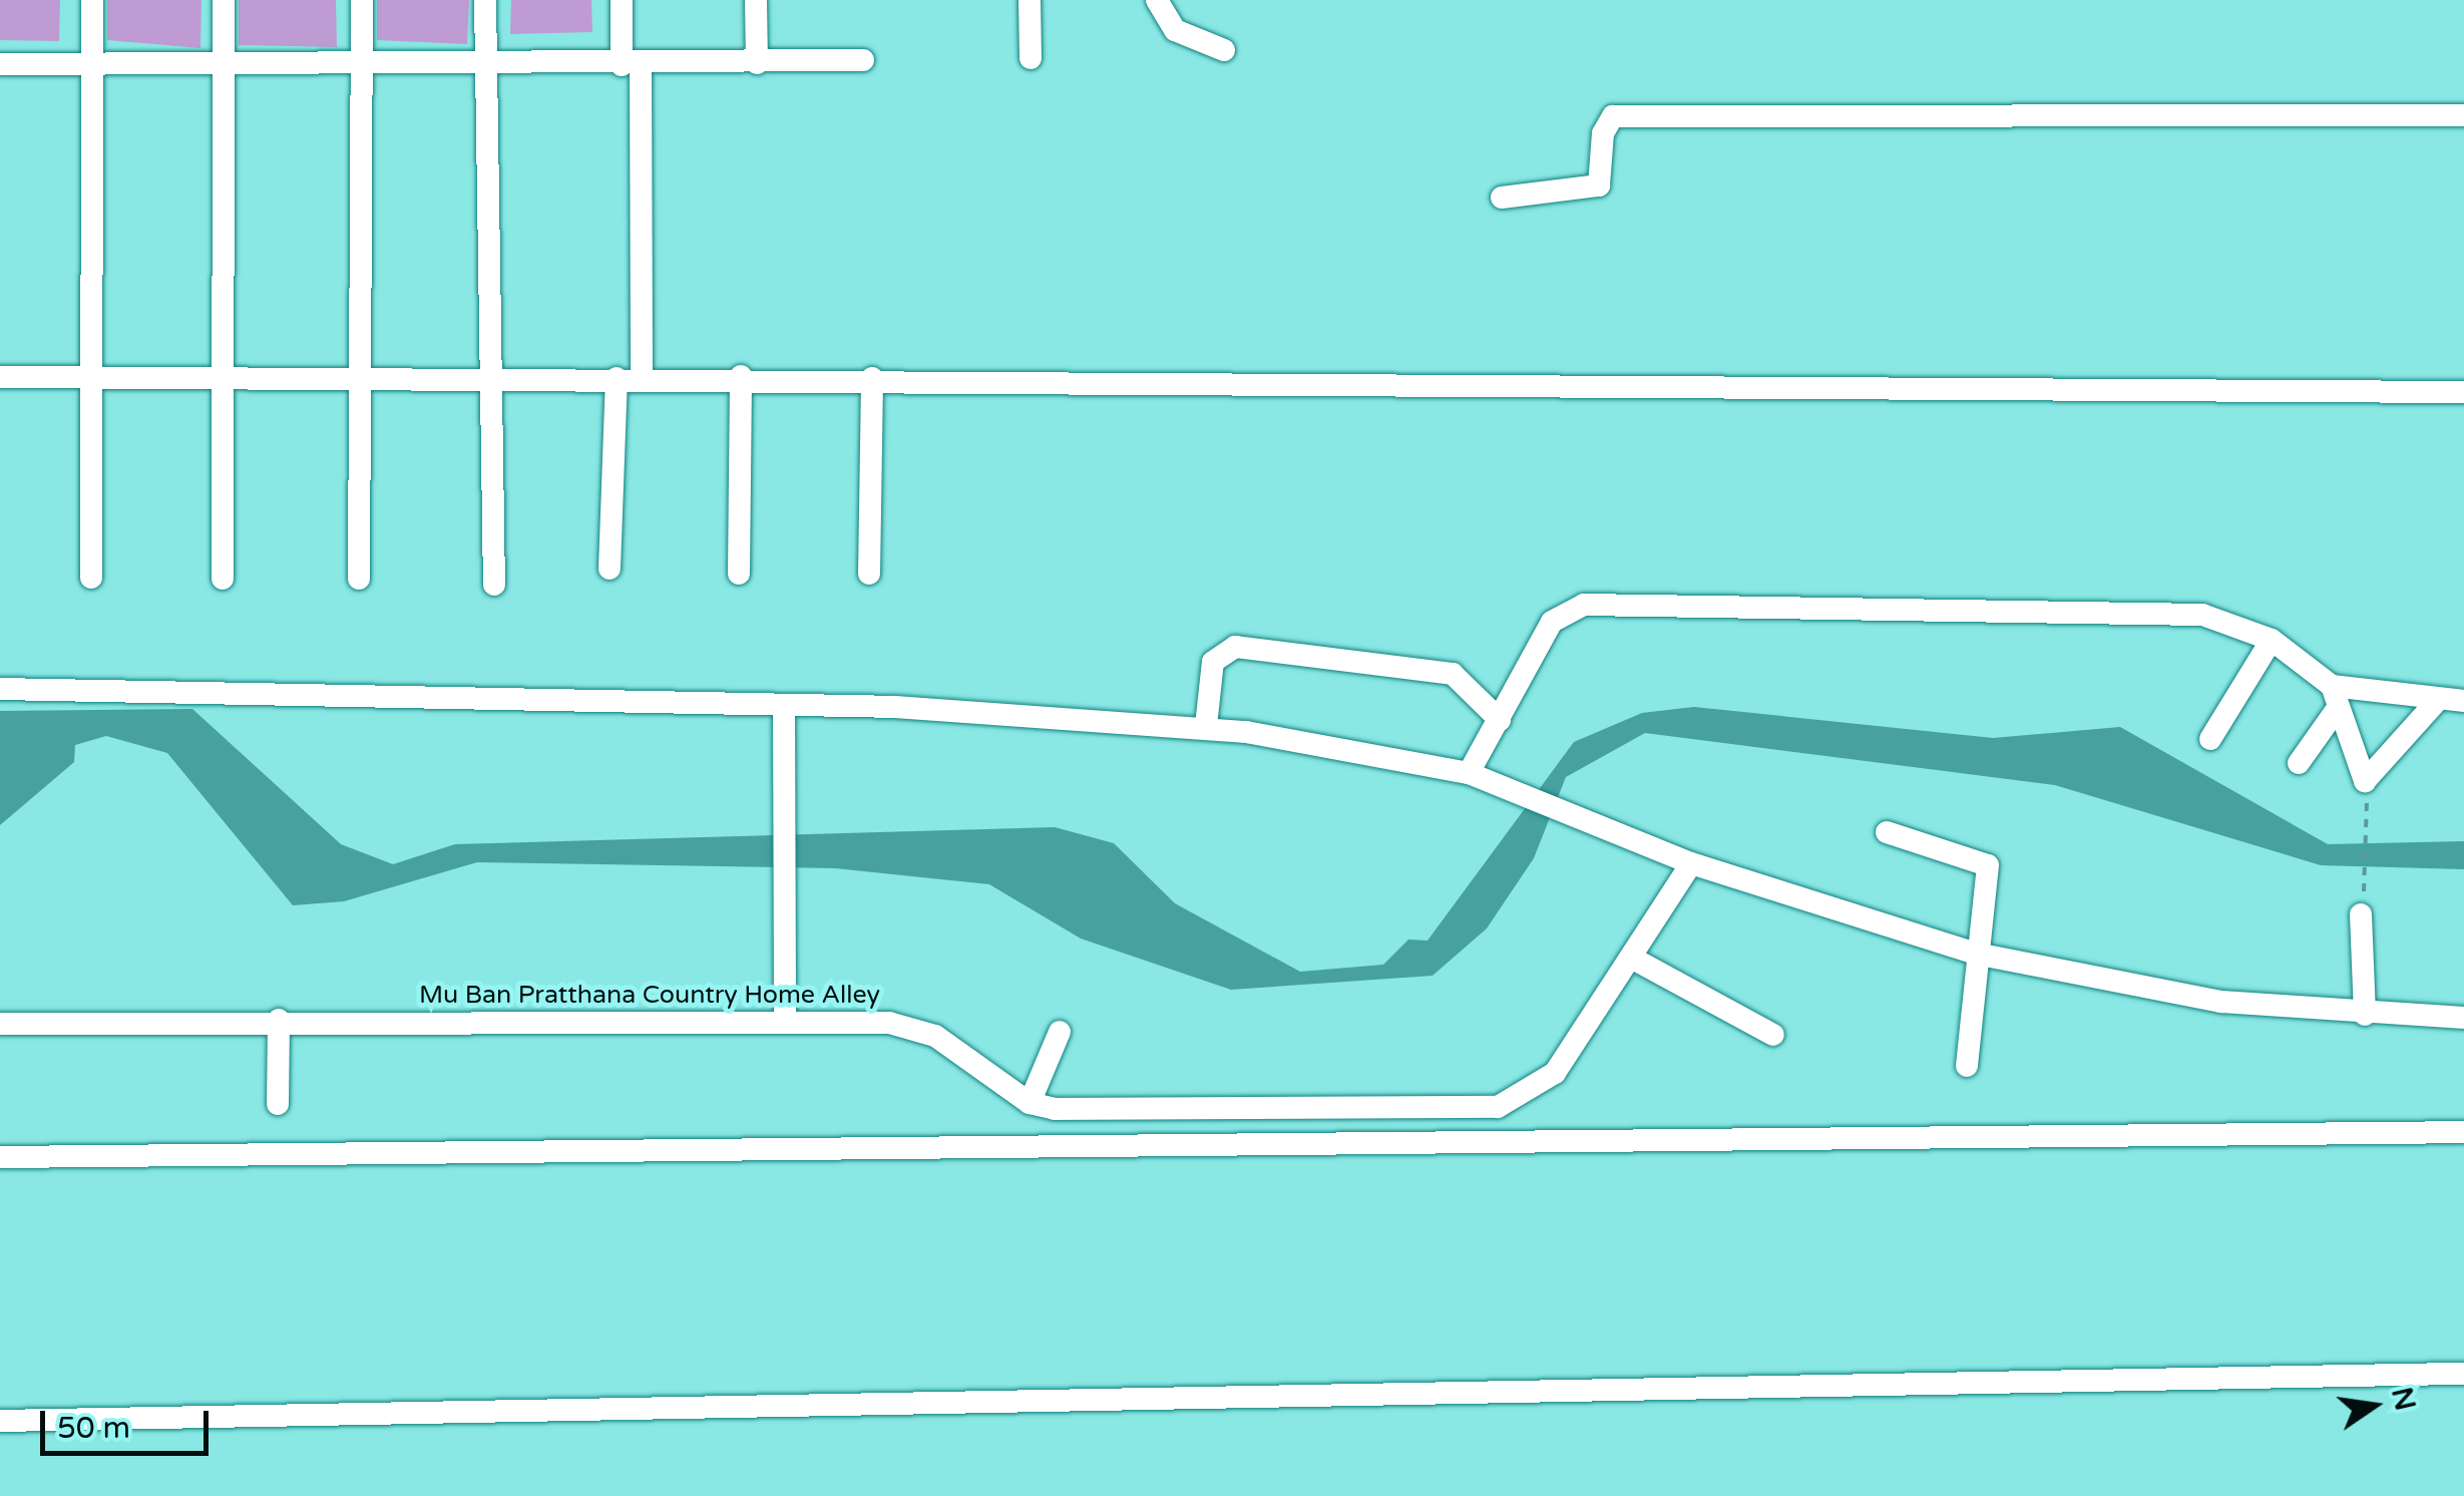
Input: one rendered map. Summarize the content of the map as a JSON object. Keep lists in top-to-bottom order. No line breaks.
{"streets":{"street":["Mu Ban Pratthana Country Home Alley"]},"scale_bar":"50 m","north":"right"}
